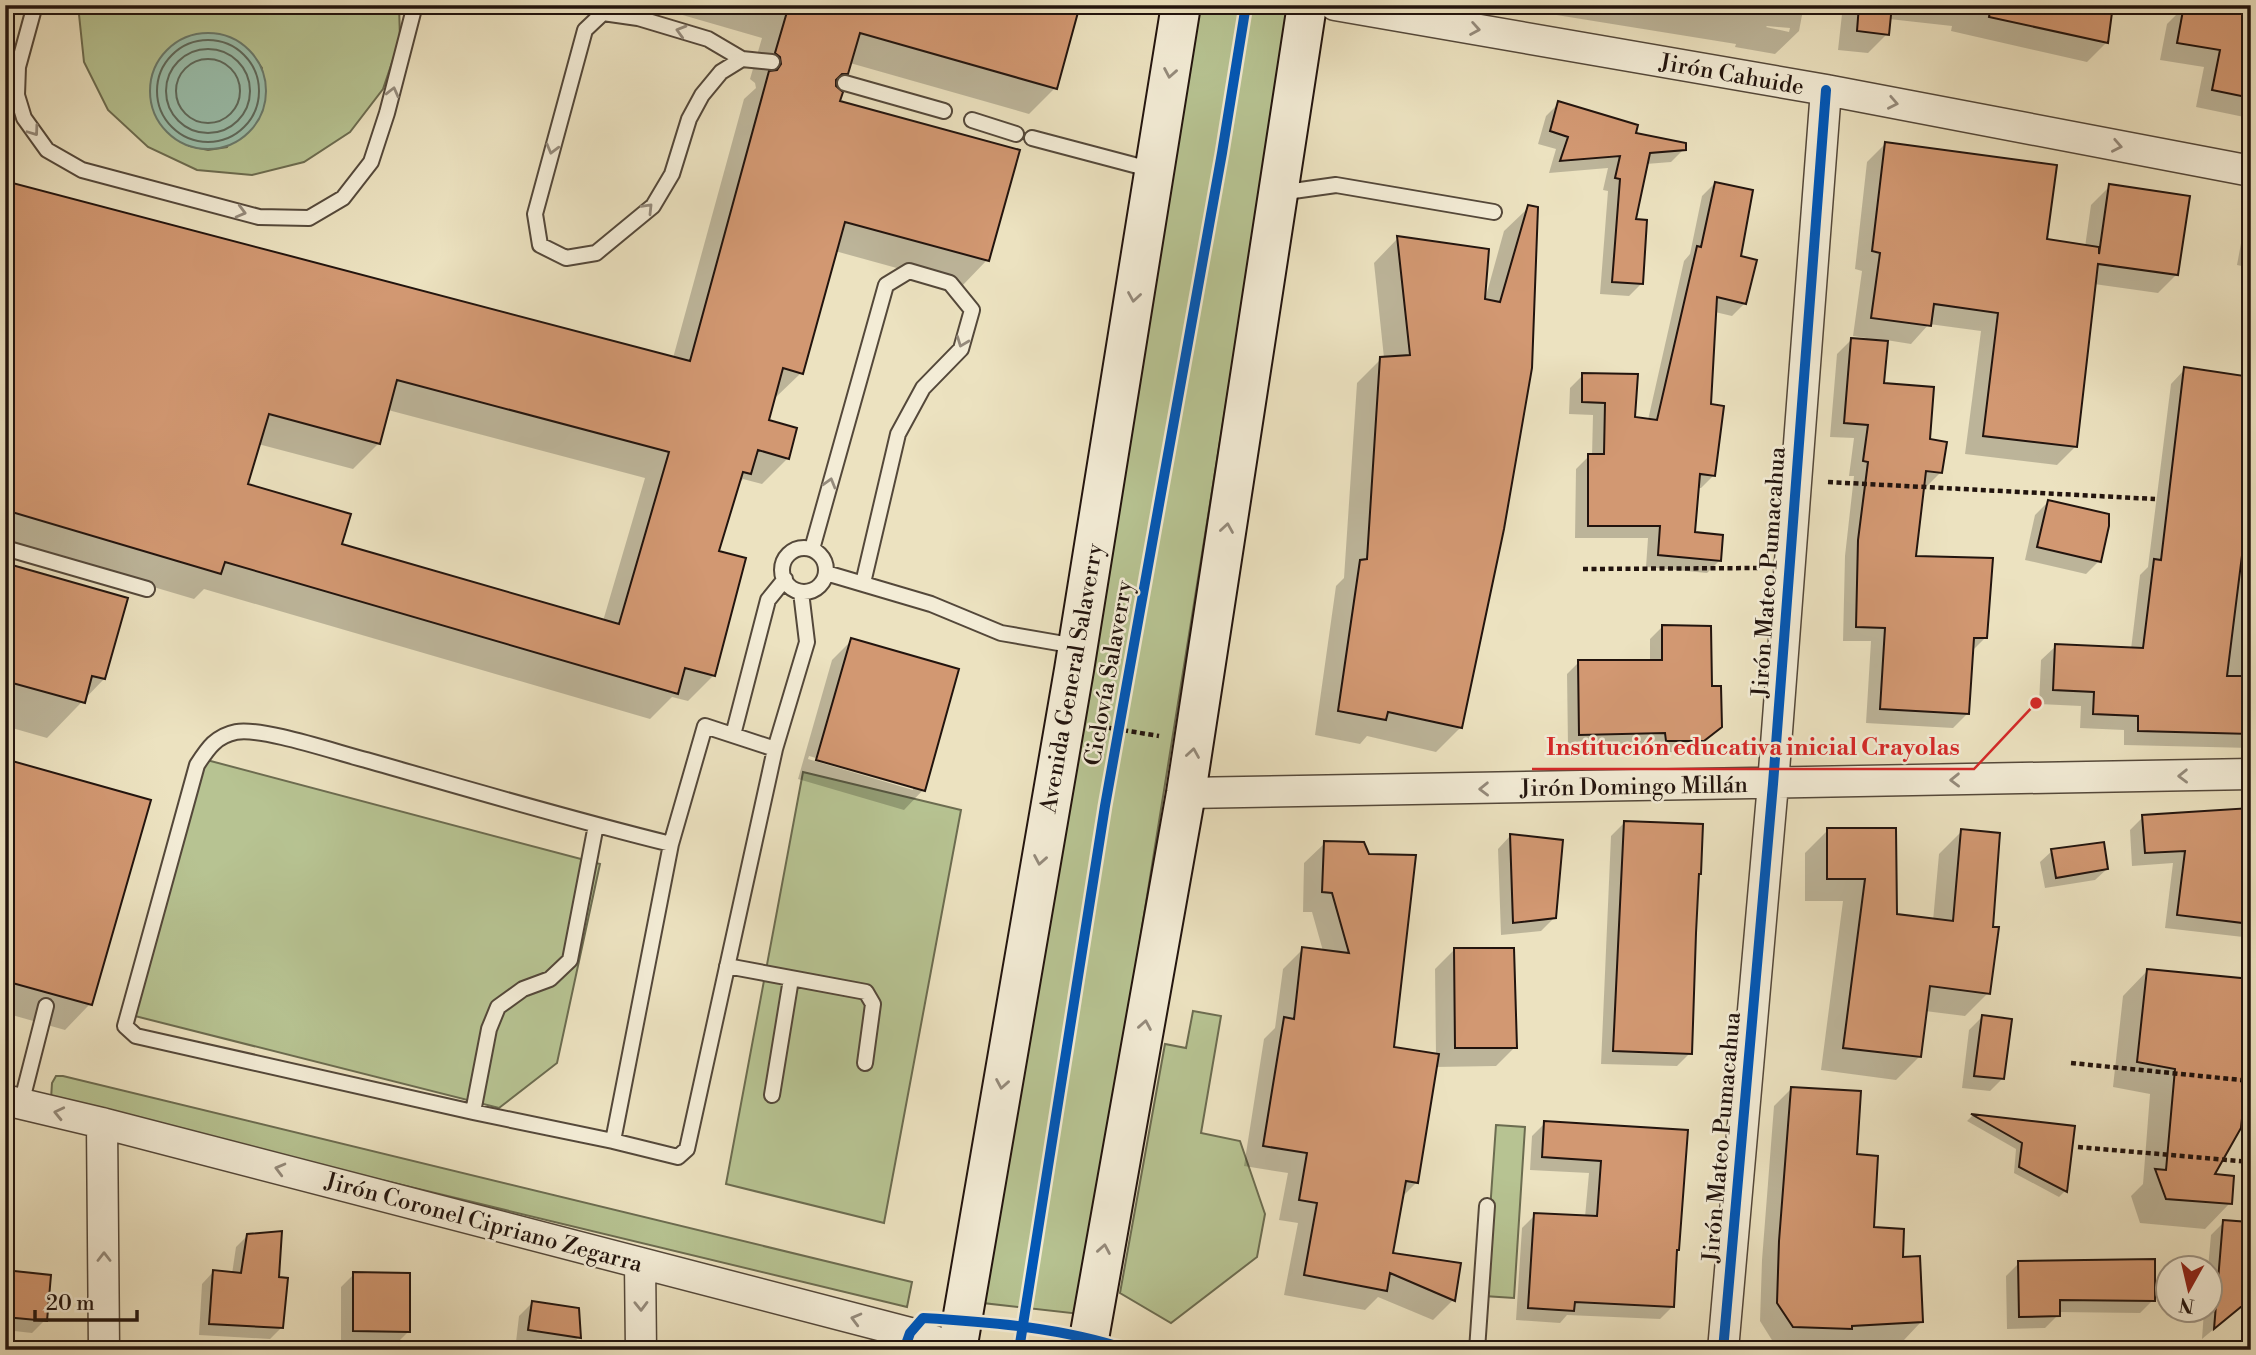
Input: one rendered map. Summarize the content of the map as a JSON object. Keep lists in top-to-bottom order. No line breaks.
{"streets":{"main road":["Avenida General Salaverry"],"street":["Jirón Cahuide","Jirón Mateo Pumacahua","Jirón Domingo Millán","Jirón Coronel Cipriano Zegarra"],"cycle path":["Ciclovía Salaverry"]},"crossings":[["Jirón Cahuide","Jirón Mateo Pumacahua"],["Jirón Mateo Pumacahua","Jirón Domingo Millán"],["Avenida General Salaverry","Jirón Coronel Cipriano Zegarra"]],"one_way":["Jirón Cahuide","Jirón Domingo Millán","Jirón Coronel Cipriano Zegarra"],"places":["Institución educativa inicial Crayolas"],"scale_bar":"20 m","north":"bottom"}
